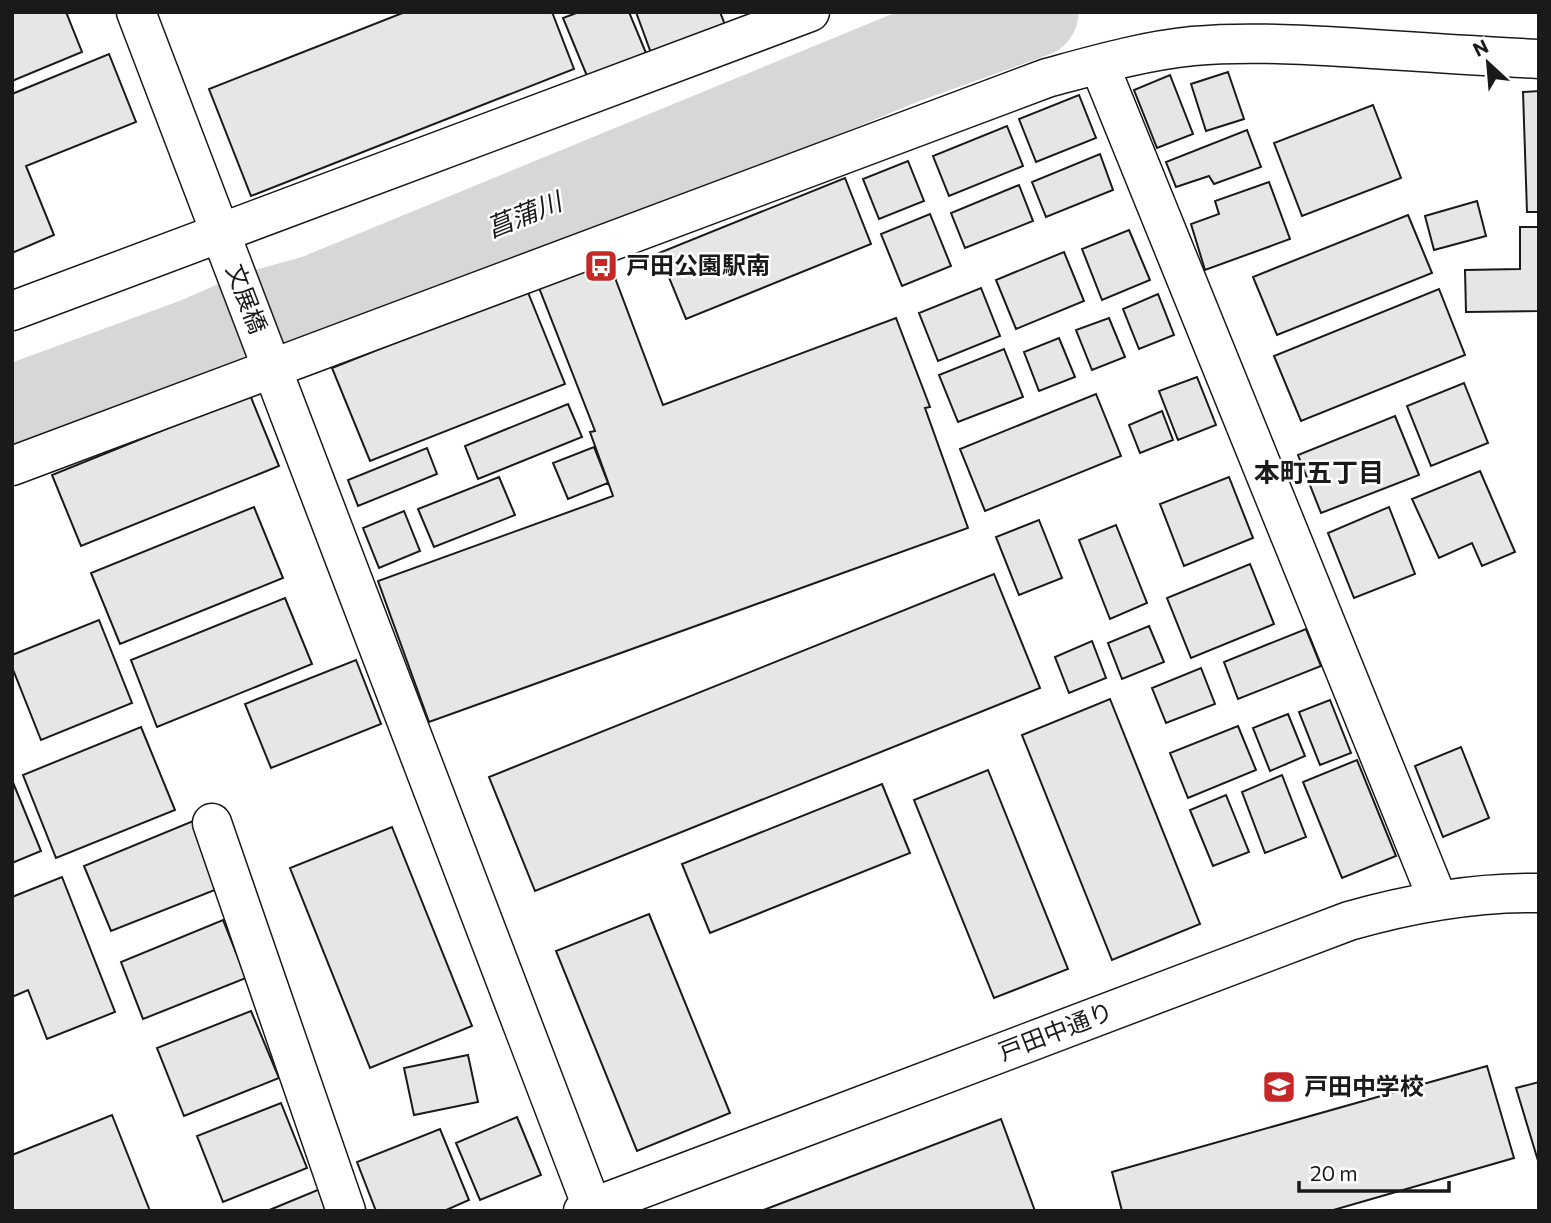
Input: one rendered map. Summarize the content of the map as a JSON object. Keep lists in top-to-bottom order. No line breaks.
{"streets":{"street":["文展橋","戸田中通り"]},"crossings":[["文展橋","戸田中通り"]],"districts":["本町五丁目"],"water":["菖蒲川"],"places":{"bus stop":["戸田公園駅南"],"school or university":["戸田中学校"]},"scale_bar":"20 m","north":"top left"}
